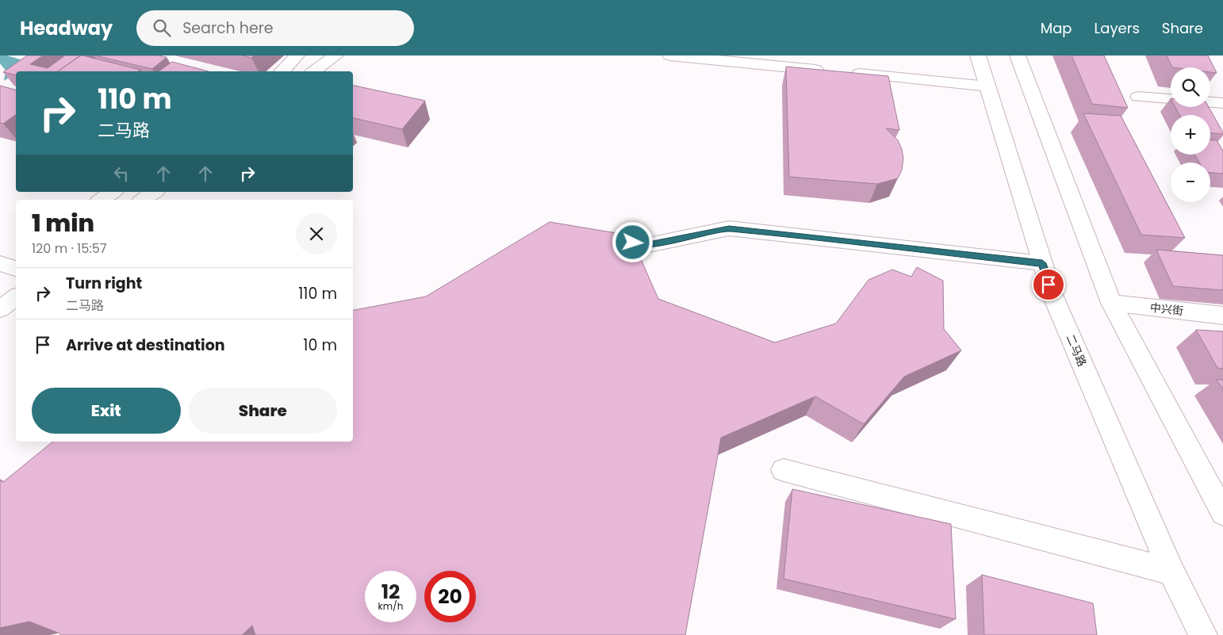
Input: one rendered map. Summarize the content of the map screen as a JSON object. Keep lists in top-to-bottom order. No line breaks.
{"streets":{"main road":["中兴街","二马路"]},"page":{"header":"Headway","search":"Search here","nav":["Map","Layers","Share"],"map_buttons":["+","−"],"turn":["110 m","二马路"],"heading":["1 min","120 m · 15:57"],"list":[{"name":"Turn right","note":"二马路","value":"110 m"},{"name":"Arrive at destination","value":"10 m"}],"buttons":["Exit","Share"],"speed":"12 km/h","limit":"20"}}
